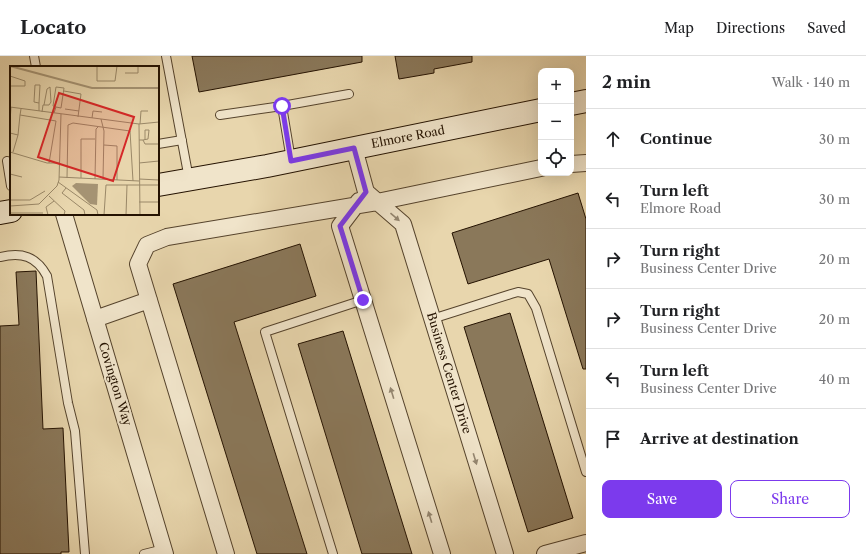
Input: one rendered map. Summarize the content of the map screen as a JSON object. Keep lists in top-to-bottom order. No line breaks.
{"streets":{"street":["Elmore Road","Business Center Drive","Covington Way"]},"page":{"header":"Locato","nav":["Map","Directions","Saved"],"heading":["2 min","Walk · 140 m"],"map_buttons":["+","−"],"list":[["Continue","30 m"],["Turn left","Elmore Road","30 m"],["Turn right","Business Center Drive","20 m"],["Turn right","Business Center Drive","20 m"],["Turn left","Business Center Drive","40 m"],"Arrive at destination"],"buttons":["Save","Share"]}}
